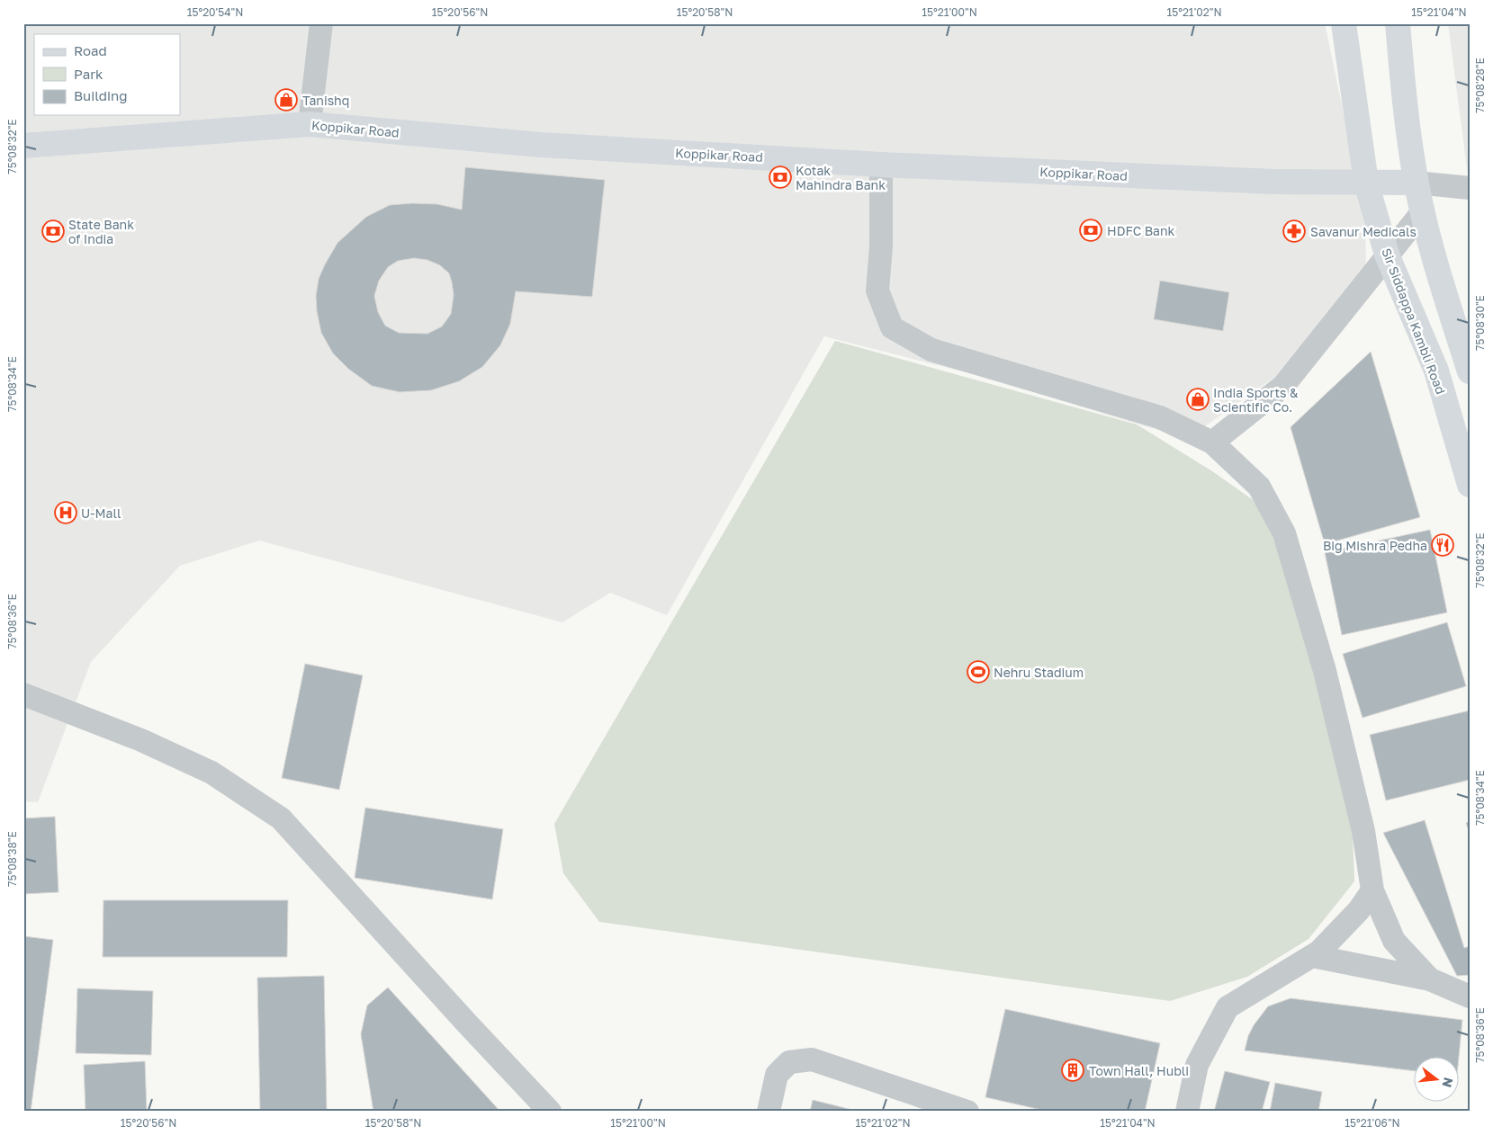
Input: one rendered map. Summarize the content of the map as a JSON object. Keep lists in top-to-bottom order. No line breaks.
{"streets":{"main road":["Koppikar Road","Sir Siddappa Kambli Road"]},"crossings":[["Koppikar Road","Sir Siddappa Kambli Road"]],"places":{"shop":["Tanishq","India Sports & Scientific Co."],"bank":["Kotak Mahindra Bank","HDFC Bank","State Bank of India"],"pharmacy":["Savanur Medicals"],"hospital":["U-Mall"],"restaurant":["Big Mishra Pedha"],"sports":["Nehru Stadium"],"building":["Town Hall, Hubli"]},"legend":["Road","Park","Building"],"north":"right","coordinates":["15°20'54\"N","15°20'56\"N","15°20'58\"N","15°21'00\"N","15°21'02\"N","15°21'04\"N","75°08'28\"E","75°08'32\"E","75°08'30\"E","75°08'34\"E","75°08'36\"E","75°08'38\"E","15°21'06\"N"]}
